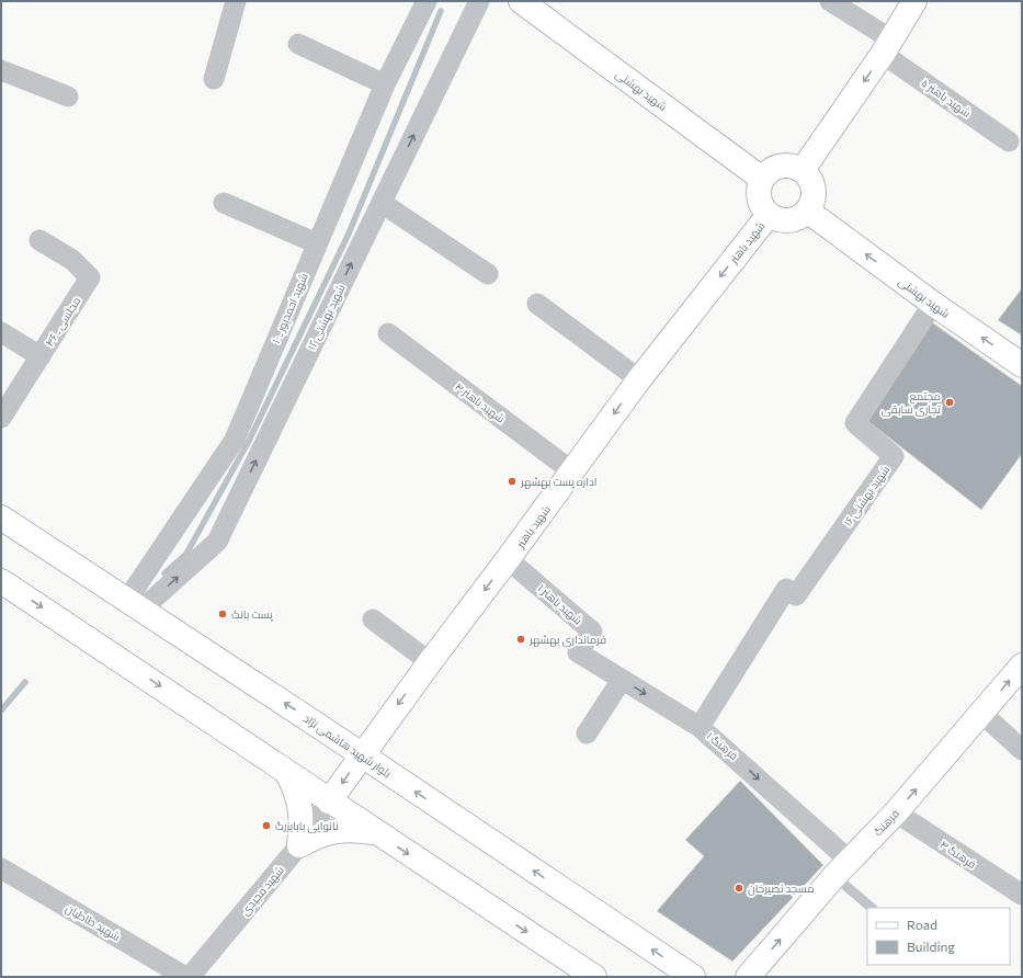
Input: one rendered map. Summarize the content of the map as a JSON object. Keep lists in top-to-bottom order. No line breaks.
{"streets":{"main road":["شهید بهشتی","شهید باهنر","بلوار شهید هاشمی نژاد","فرهنگ"],"street":["شهید باهنر ۵","شهید احمدپور ـ ۱۰","شهید بهشتی ۱۲","مجلسی ـ ۴۶","شهید باهنر ۴","شهید بهشتی ۱۶","شهید باهنر ۱","فرهنگ ۱","فرهنگ ۴","شهید مجیدی","شهید طاطیان"]},"crossings":[["شهید بهشتی","شهید باهنر"],["شهید بهشتی","شهید بهشتی ۱۶"],["شهید باهنر","شهید باهنر ۴"],["شهید باهنر","شهید باهنر ۱"],["شهید باهنر","بلوار شهید هاشمی نژاد"],["شهید باهنر","شهید مجیدی"],["شهید احمدپور ـ ۱۰","شهید بهشتی ۱۲"],["شهید احمدپور ـ ۱۰","بلوار شهید هاشمی نژاد"],["شهید بهشتی ۱۲","بلوار شهید هاشمی نژاد"],["شهید بهشتی ۱۶","فرهنگ ۱"],["شهید باهنر ۱","فرهنگ ۱"],["فرهنگ ۱","فرهنگ"],["فرهنگ","فرهنگ ۴"]],"one_way":["شهید بهشتی","شهید باهنر","شهید بهشتی ۱۲","فرهنگ ۱","فرهنگ"],"places":["مجتمع تجاری سابقی","اداره پست بهشهر","پست بانک","فرمانداری بهشهر","نانوایی بابابزرگ","مسجد نصیرخان"],"legend":["Road","Building"]}
